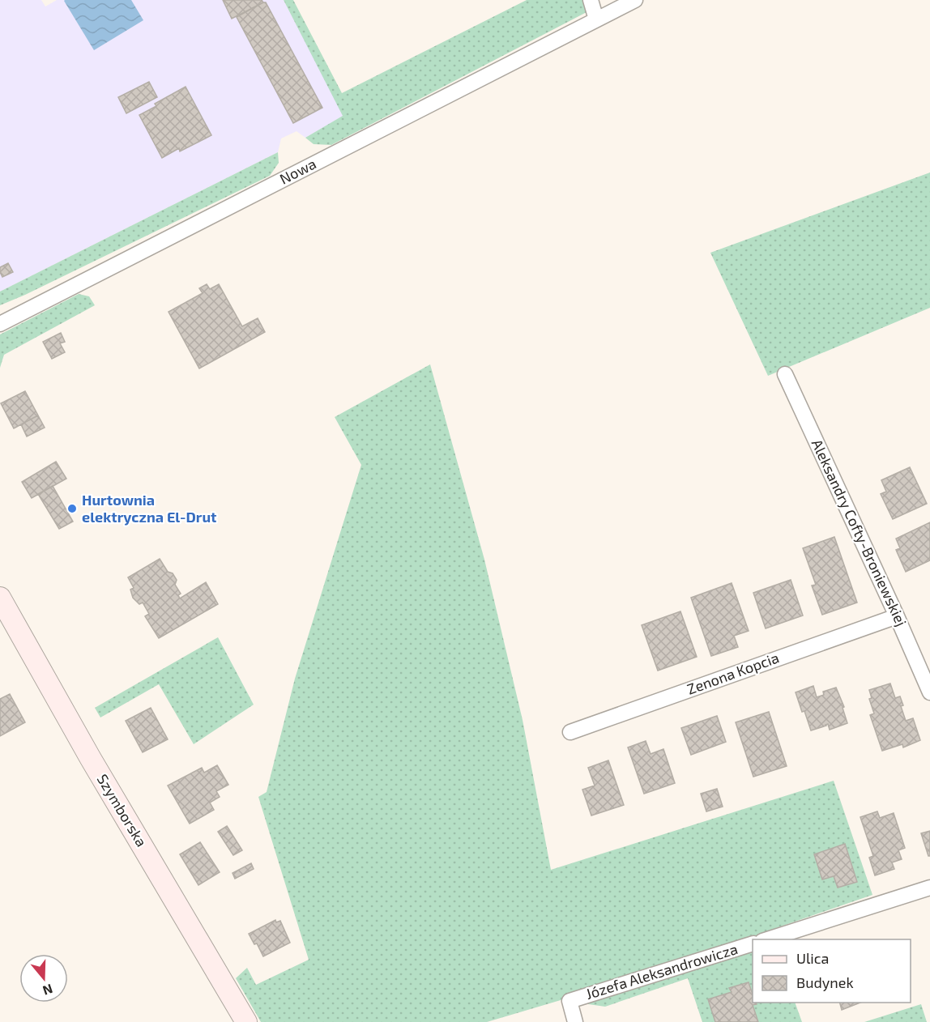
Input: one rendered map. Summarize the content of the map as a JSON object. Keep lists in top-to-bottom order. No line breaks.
{"streets":{"street":["Nowa","Aleksandry Cofty-Broniewskiej","Zenona Kopcia","Szymborska","Józefa Aleksandrowicza"]},"crossings":[["Aleksandry Cofty-Broniewskiej","Zenona Kopcia"]],"places":["Hurtownia elektryczna El-Drut"],"legend":["Ulica","Budynek"],"north":"bottom"}
